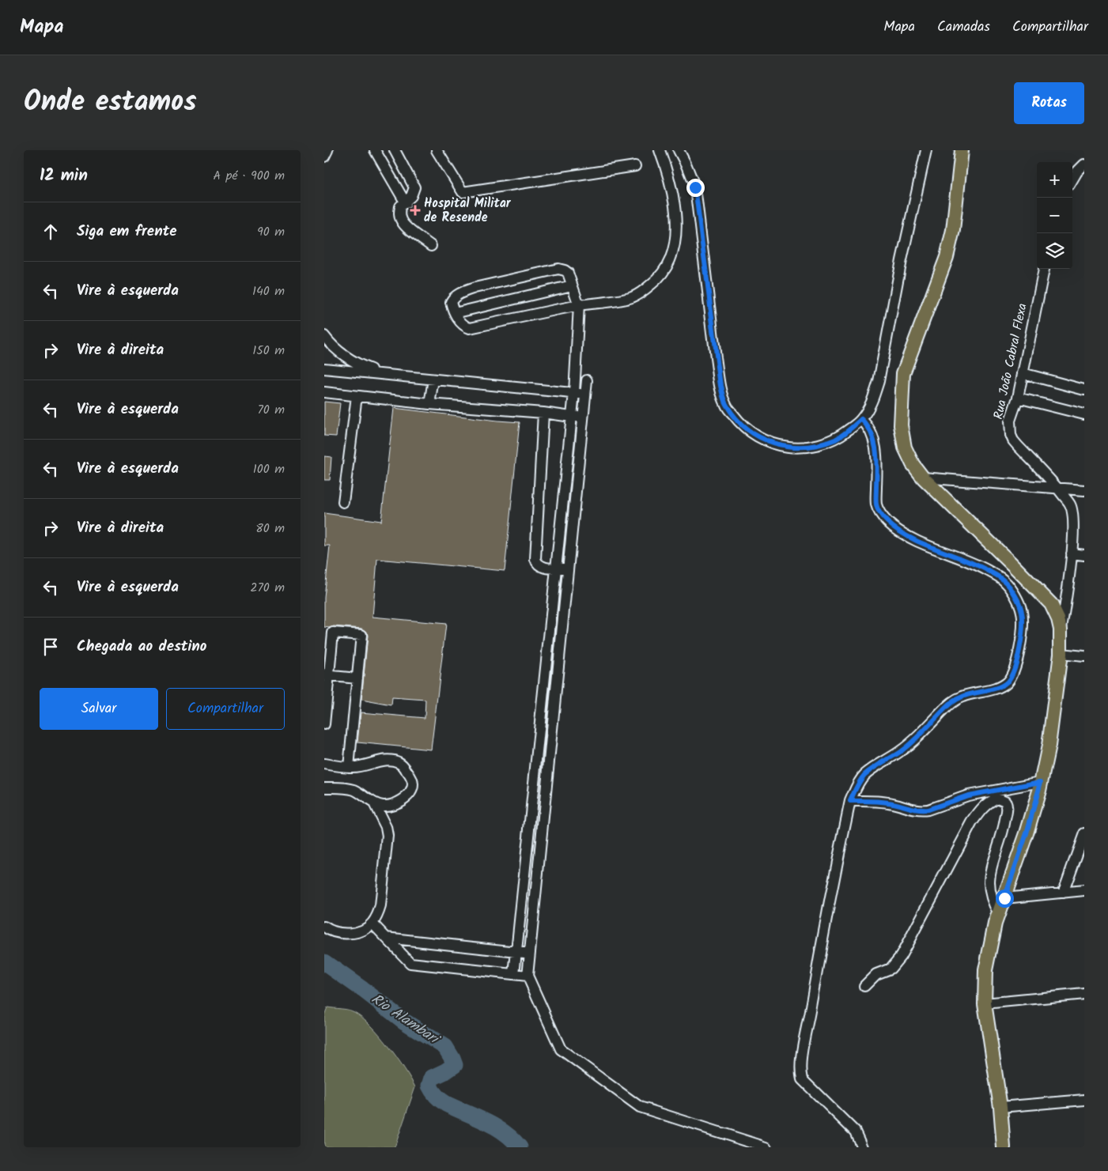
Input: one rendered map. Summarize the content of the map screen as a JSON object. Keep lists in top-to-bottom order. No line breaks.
{"streets":{"street":["Rua João Cabral Flexa"]},"water":["Rio Alambari"],"places":{"health":["Hospital Militar de Resende"]},"page":{"header":"Mapa","nav":["Mapa","Camadas","Compartilhar"],"title":"Onde estamos","buttons":["Rotas",["Salvar","Compartilhar"]],"heading":["12 min","A pé · 900 m"],"map_buttons":["+","−"],"list":[["Siga em frente","90 m"],["Vire à esquerda","140 m"],["Vire à direita","150 m"],["Vire à esquerda","70 m"],["Vire à esquerda","100 m"],["Vire à direita","80 m"],["Vire à esquerda","270 m"],"Chegada ao destino"]}}
